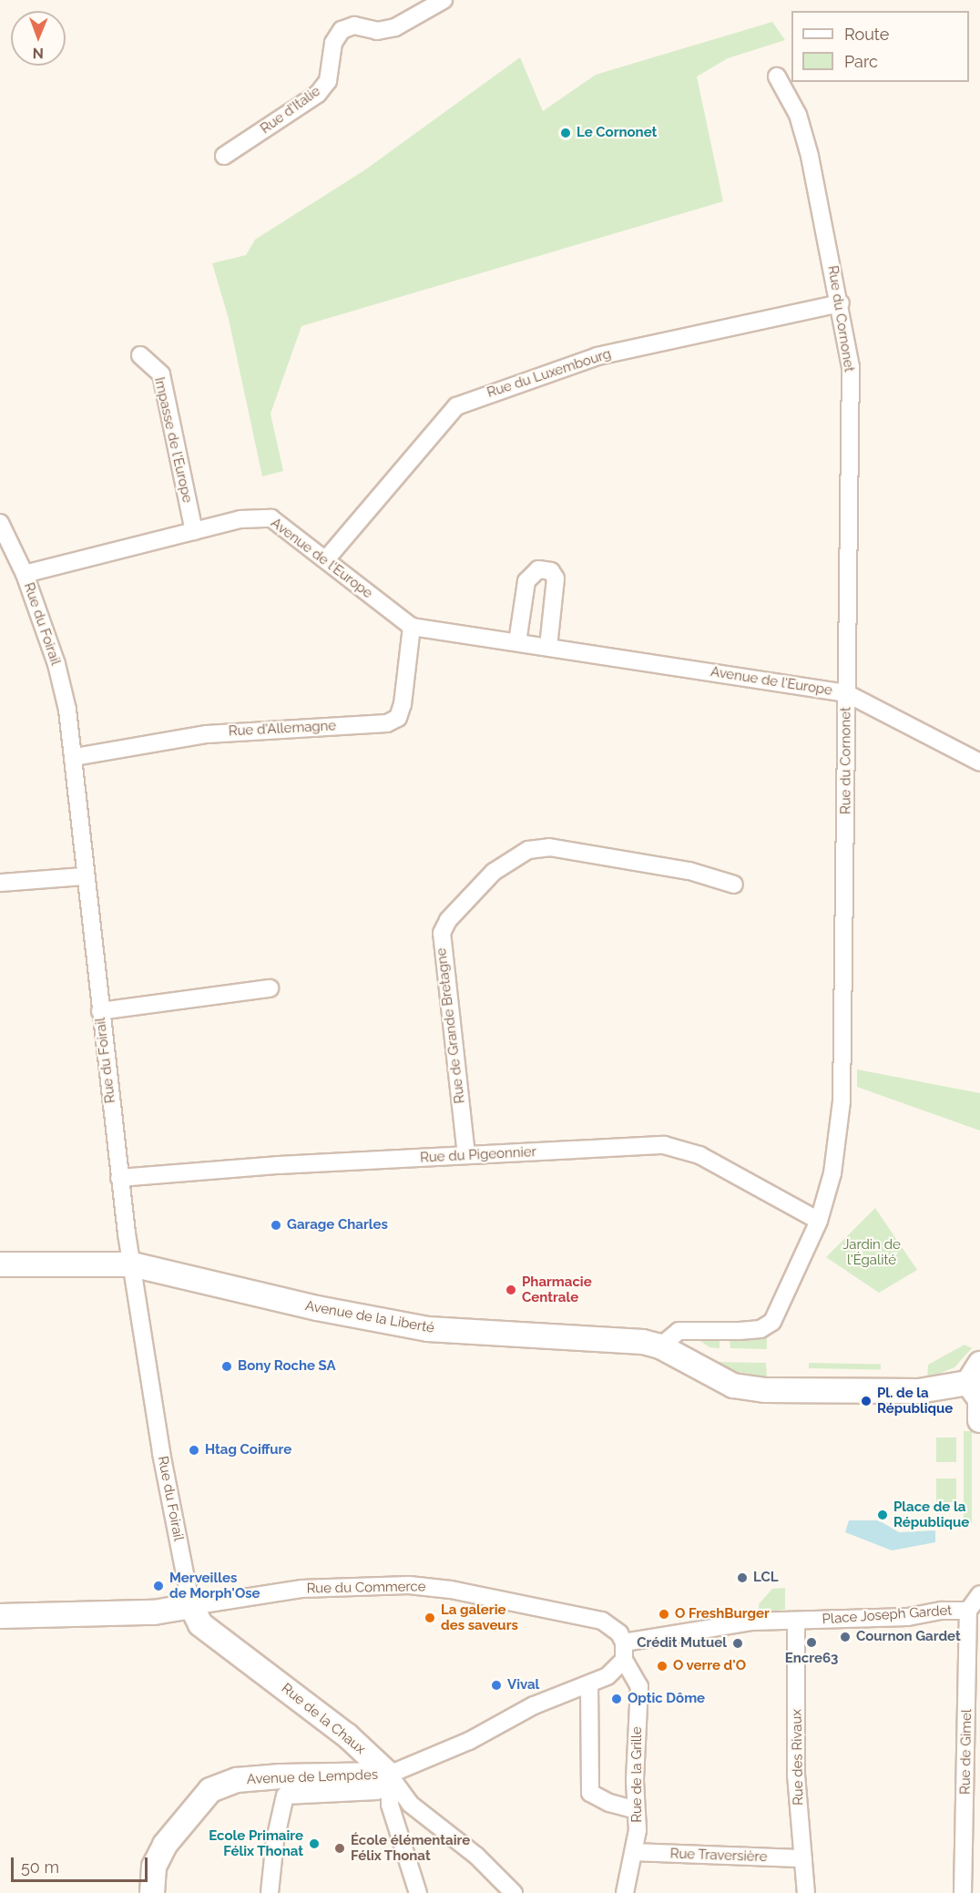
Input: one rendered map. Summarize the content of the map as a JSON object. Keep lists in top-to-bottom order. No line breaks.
{"streets":{"street":["Rue d'Italie","Rue du Cornonet","Rue du Luxembourg","Impasse de l'Europe","Avenue de l'Europe","Rue du Foirail","Rue d'Allemagne","Rue de Grande Bretagne","Rue du Pigeonnier","Avenue de la Liberté","Rue du Commerce","Place Joseph Gardet","Rue de la Chaux","Rue de Gimel","Rue des Rivaux","Rue de la Grille","Avenue de Lempdes","Rue Traversière"]},"crossings":[["Rue du Cornonet","Rue du Luxembourg"],["Rue du Cornonet","Avenue de l'Europe"],["Rue du Cornonet","Rue du Pigeonnier"],["Rue du Cornonet","Avenue de la Liberté"],["Rue du Luxembourg","Avenue de l'Europe"],["Impasse de l'Europe","Avenue de l'Europe"],["Avenue de l'Europe","Rue du Foirail"],["Avenue de l'Europe","Rue d'Allemagne"],["Rue du Foirail","Rue d'Allemagne"],["Rue du Foirail","Rue du Pigeonnier"],["Rue du Foirail","Avenue de la Liberté"],["Rue du Foirail","Rue du Commerce"],["Rue du Foirail","Rue de la Chaux"],["Rue de Grande Bretagne","Rue du Pigeonnier"],["Rue du Commerce","Place Joseph Gardet"],["Rue du Commerce","Rue de la Chaux"],["Place Joseph Gardet","Rue de Gimel"],["Place Joseph Gardet","Rue des Rivaux"],["Rue de la Chaux","Avenue de Lempdes"],["Rue des Rivaux","Rue Traversière"],["Rue de la Grille","Avenue de Lempdes"],["Rue de la Grille","Rue Traversière"]],"parks":["Jardin de l'Égalité"],"places":["Le Cornonet","Garage Charles","Pharmacie Centrale","Bony Roche SA","Pl. de la République","Htag Coiffure","Place de la République","LCL","Merveilles de Morph'Ose","O FreshBurger","La galerie des saveurs","Cournon Gardet","Encre63","Crédit Mutuel","O verre d'O","Vival","Optic Dôme","Ecole Primaire Félix Thonat","École élémentaire Félix Thonat"],"legend":["Route","Parc"],"scale_bar":"50 m","north":"bottom"}
